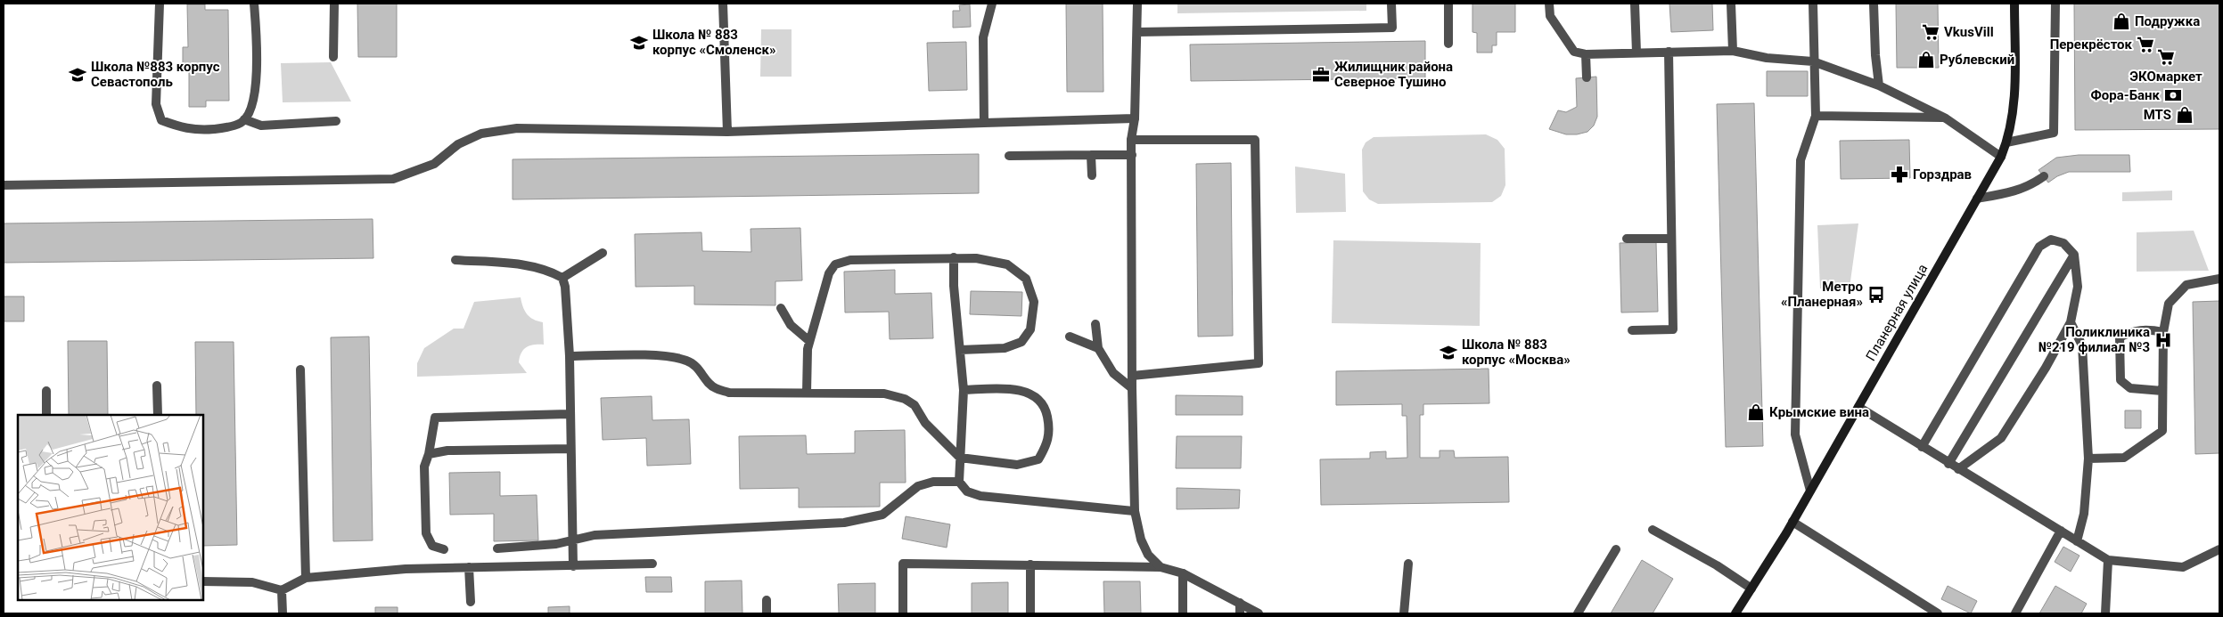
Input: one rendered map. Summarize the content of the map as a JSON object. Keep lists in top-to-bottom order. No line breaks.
{"streets":{"main road":["Планерная улица"]},"places":{"shop":["Подружка","Рублевский","MTS","Крымские вина"],"supermarket":["VkusVill","Перекрёсток","ЭКОмаркет"],"school or university":["Школа № 883 корпус «Смоленск»","Школа №883 корпус Севастополь","Школа № 883 корпус «Москва»"],"office":["Жилищник района Северное Тушино"],"bank":["Фора-Банк"],"pharmacy":["Горздрав"],"bus stop":["Метро «Планерная»"],"hospital":["Поликлиника №219 филиал №3"]}}
